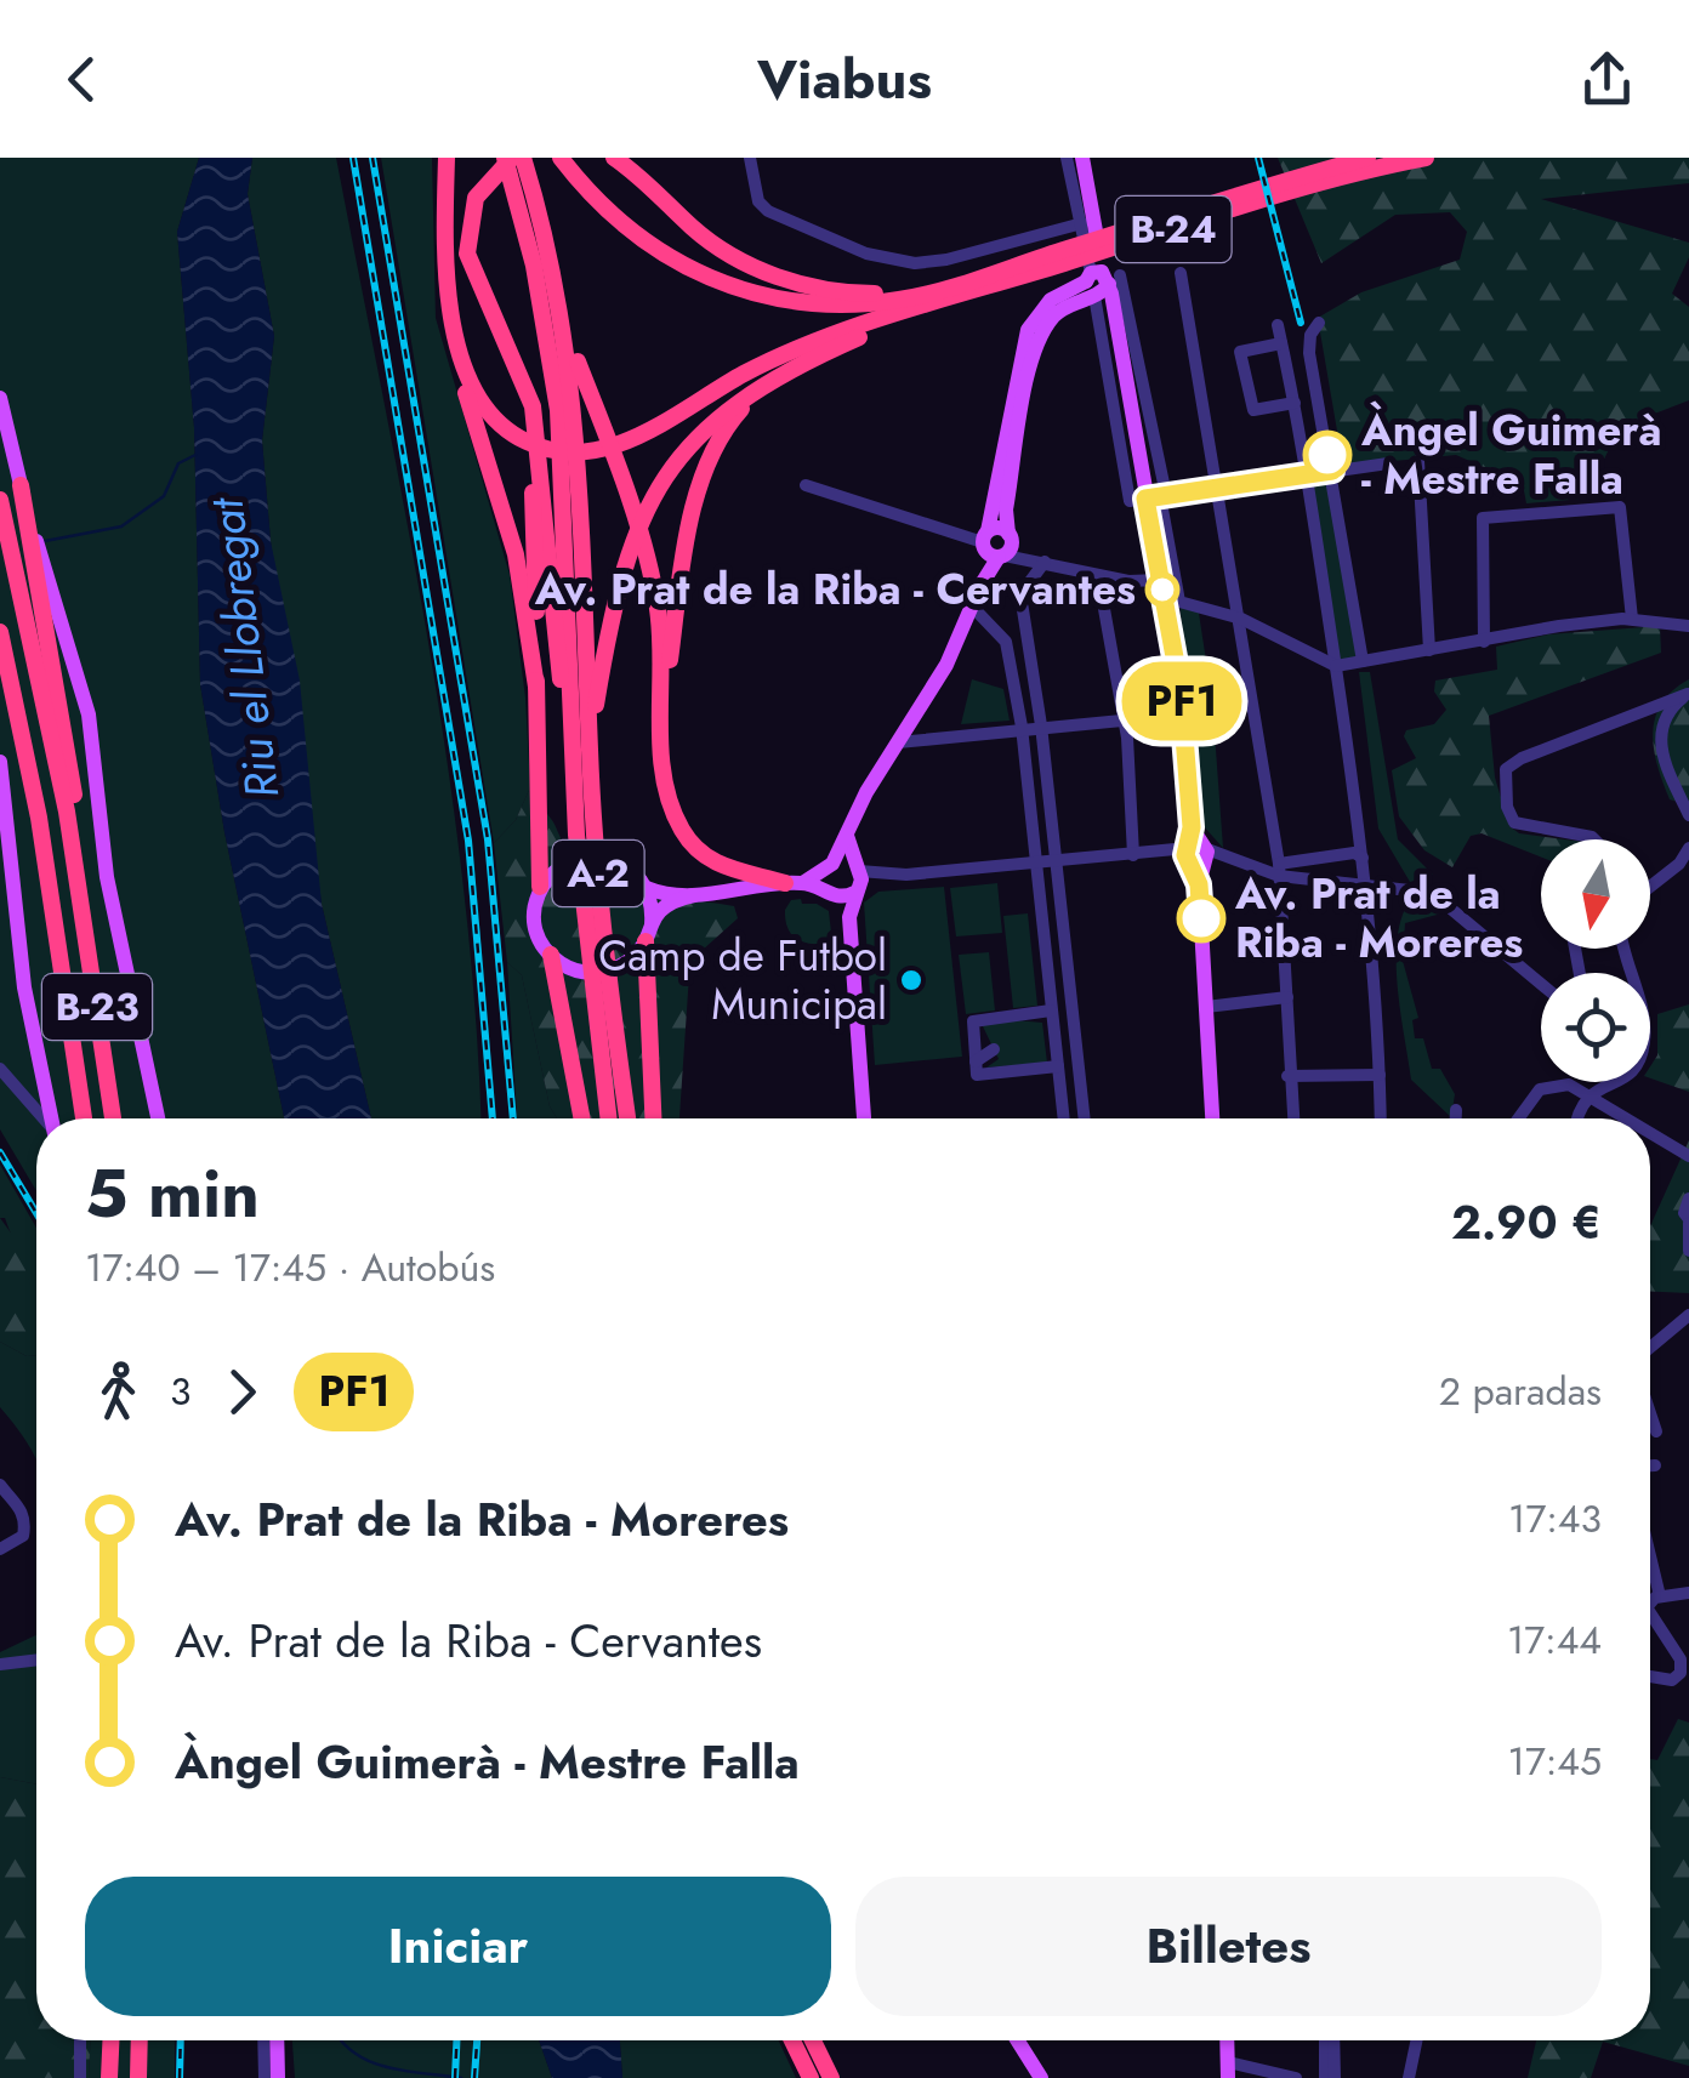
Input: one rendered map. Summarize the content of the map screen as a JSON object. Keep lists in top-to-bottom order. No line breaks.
{"streets":{"highway":["B-24","A-2","B-23"]},"water":["Riu el Llobregat"],"places":["Àngel Guimerà - Mestre Falla","Av. Prat de la Riba - Cervantes","Av. Prat de la Riba - Moreres","Camp de Futbol Municipal"],"lines":["bus line PF1"],"north":"bottom","page":{"header":"Viabus","on_map":"PF1","heading":["5 min","17:40 – 17:45 · Autobús","2.90 €"],"legs":["3","PF1","2 paradas"],"list":[{"name":"Av. Prat de la Riba - Moreres","value":"17:43"},{"name":"Av. Prat de la Riba - Cervantes","value":"17:44"},{"name":"Àngel Guimerà - Mestre Falla","value":"17:45"}],"buttons":["Iniciar","Billetes"]}}
